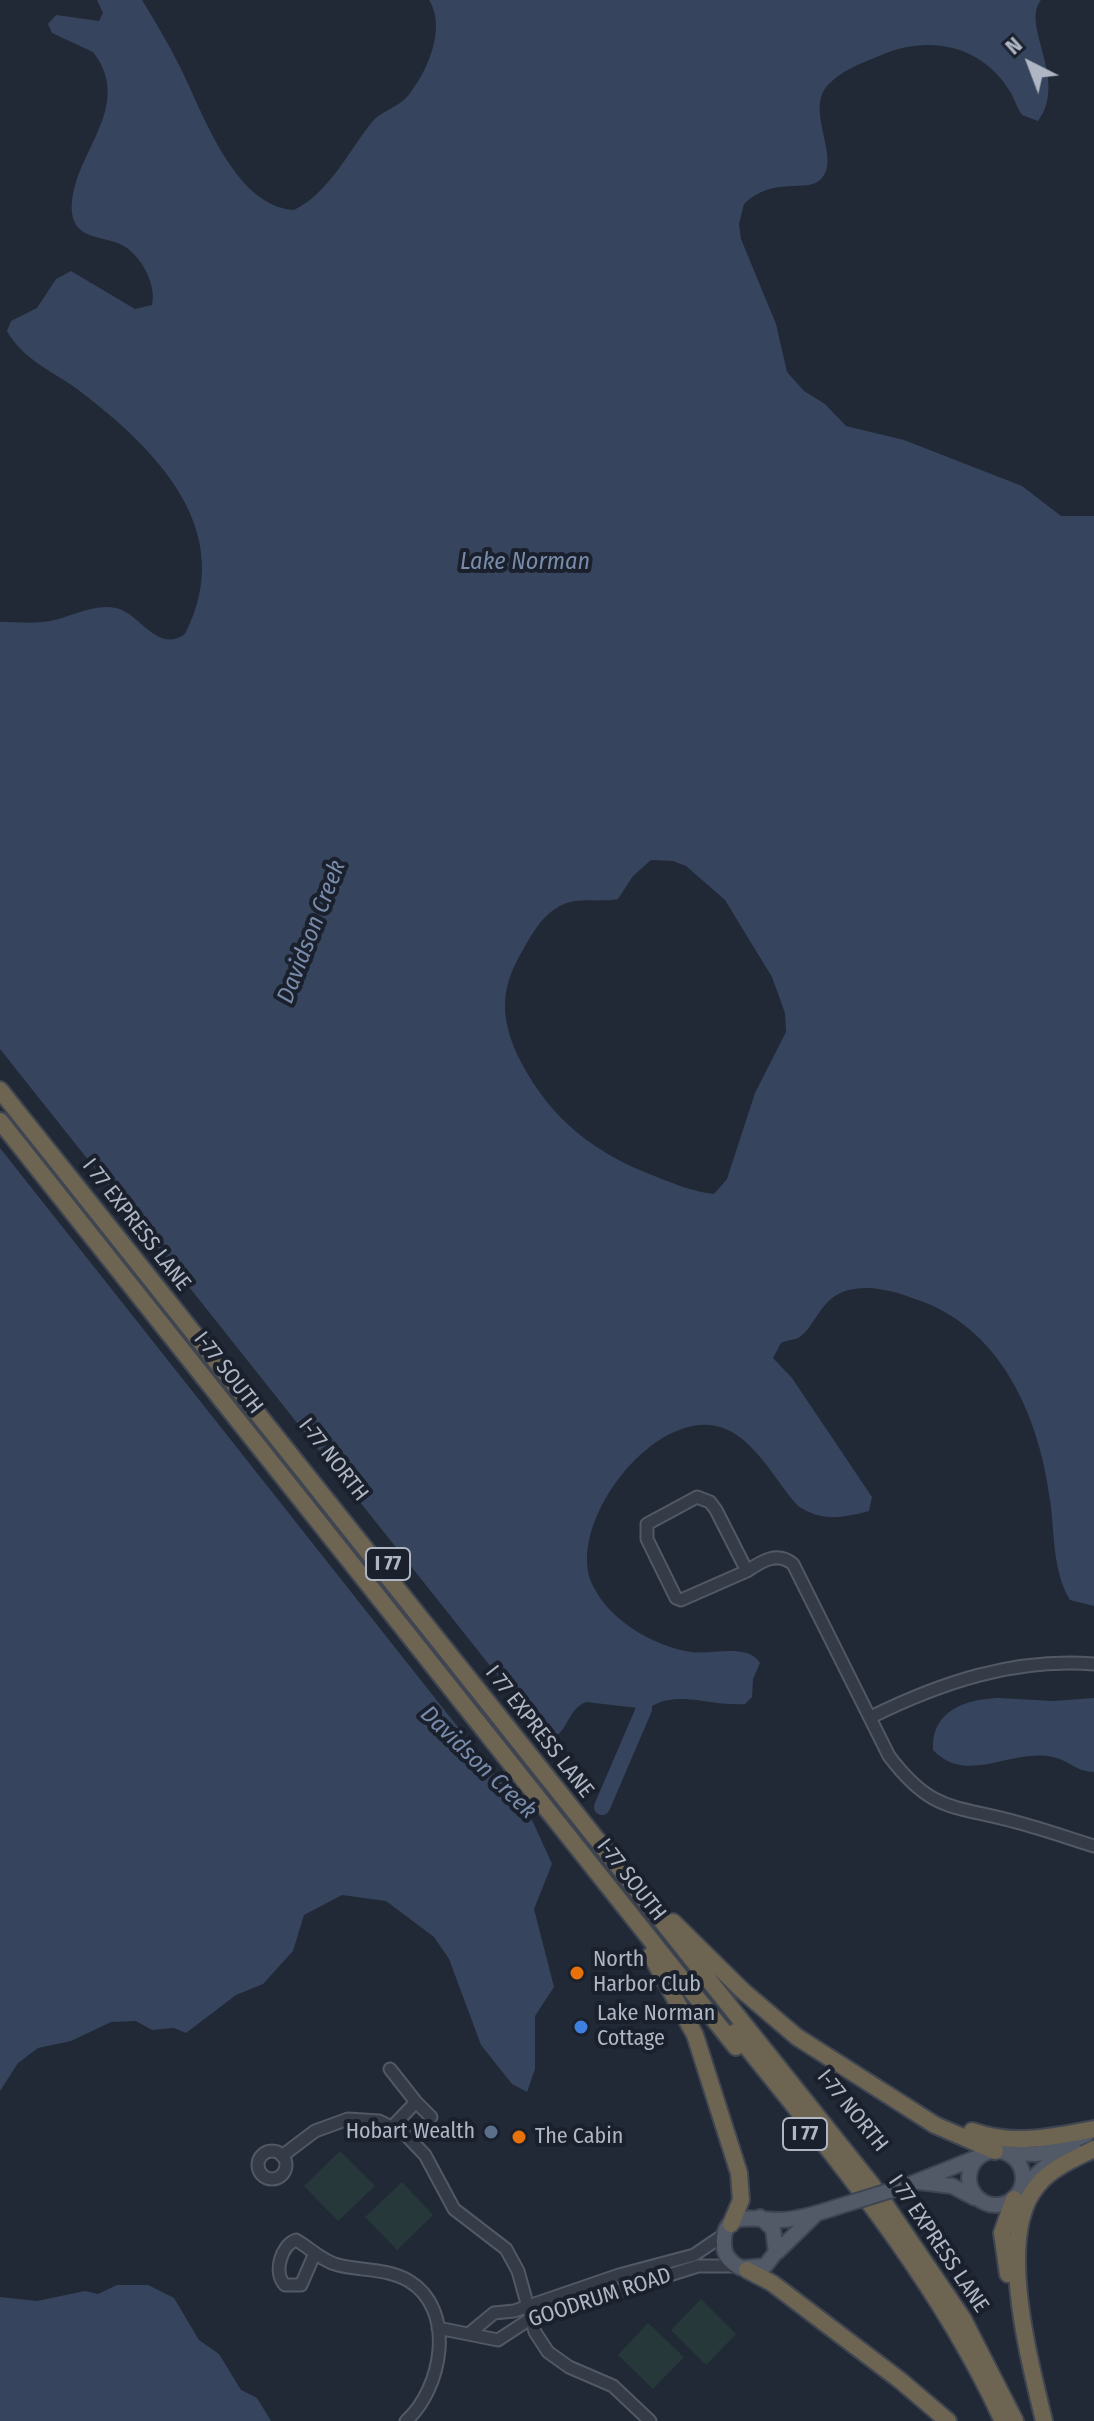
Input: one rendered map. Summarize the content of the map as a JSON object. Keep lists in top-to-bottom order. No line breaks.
{"streets":{"highway":["I 77 EXPRESS LANE","I-77 SOUTH","I-77 NORTH","I 77"],"street":["GOODRUM ROAD"]},"water":["Lake Norman","Davidson Creek"],"places":["North Harbor Club","Lake Norman Cottage","Hobart Wealth","The Cabin"],"north":"top left"}
